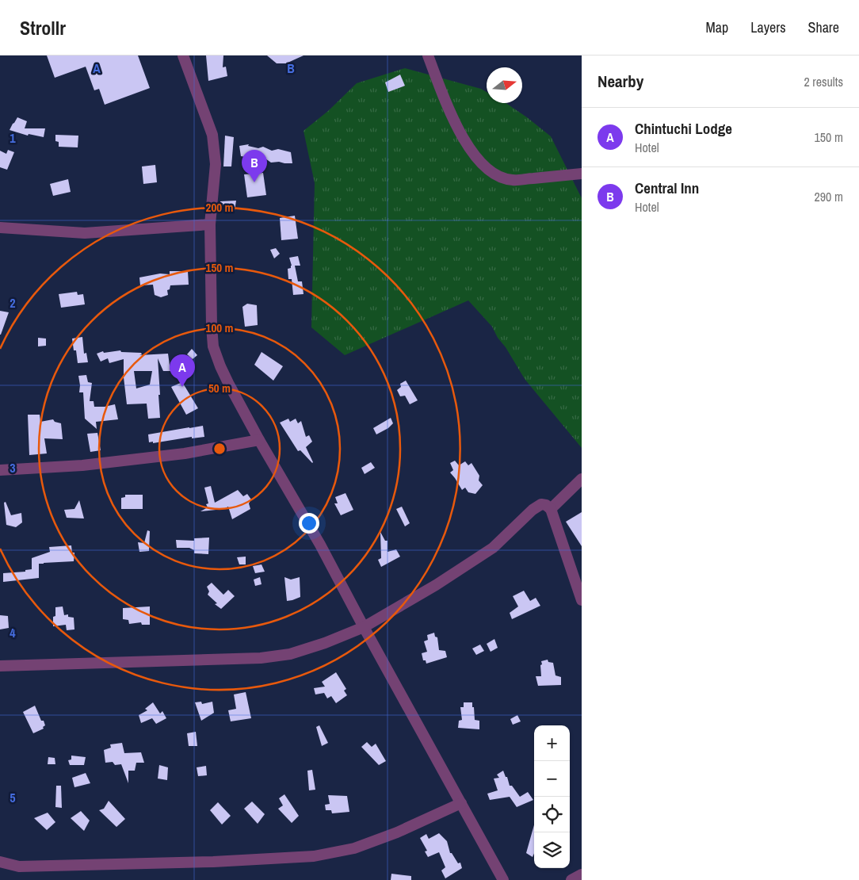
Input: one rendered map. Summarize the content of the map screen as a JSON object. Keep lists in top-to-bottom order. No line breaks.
{"north":"right","page":{"header":"Strollr","nav":["Map","Layers","Share"],"heading":["Nearby","2 results"],"list":[{"mark":"A","name":"Chintuchi Lodge","note":"Hotel","value":"150 m"},{"mark":"B","name":"Central Inn","note":"Hotel","value":"290 m"}],"pins":["B","A"],"map_buttons":["+","−"]},"grid":{"columns":["A","B"],"rows":["1","2","3","4","5"]},"rings":["200 m","150 m","100 m","50 m"]}
